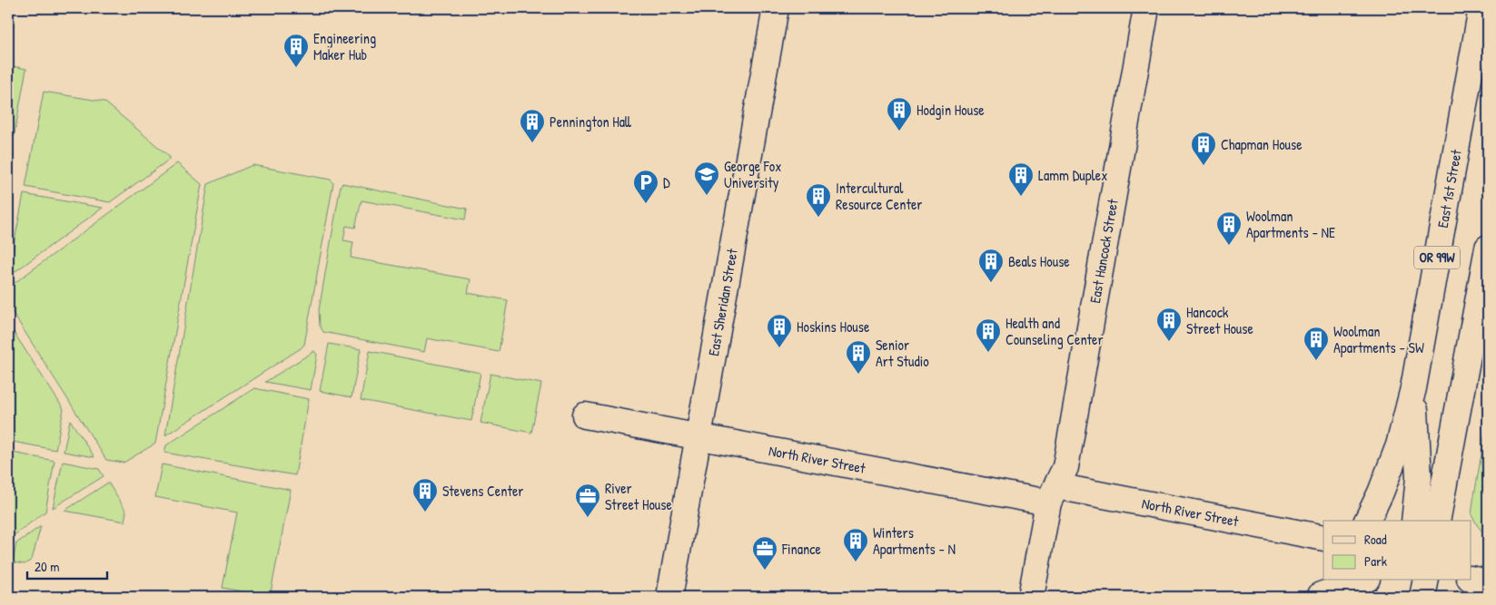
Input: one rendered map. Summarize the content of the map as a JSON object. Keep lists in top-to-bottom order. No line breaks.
{"streets":{"street":["East 1st Street","East Hancock Street","OR 99W","East Sheridan Street","North River Street"]},"crossings":[["East Hancock Street","North River Street"],["East Sheridan Street","North River Street"]],"places":{"building":["Engineering Maker Hub","Hodgin House","Pennington Hall","Chapman House","Lamm Duplex","Intercultural Resource Center","Woolman Apartments - NE","Beals House","Hancock Street House","Hoskins House","Health and Counseling Center","Woolman Apartments - SW","Senior Art Studio","Stevens Center","Winters Apartments - N"],"school or university":["George Fox University"],"parking":["D"],"office":["River Street House","Finance"]},"legend":["Road","Park"],"scale_bar":"20 m"}
